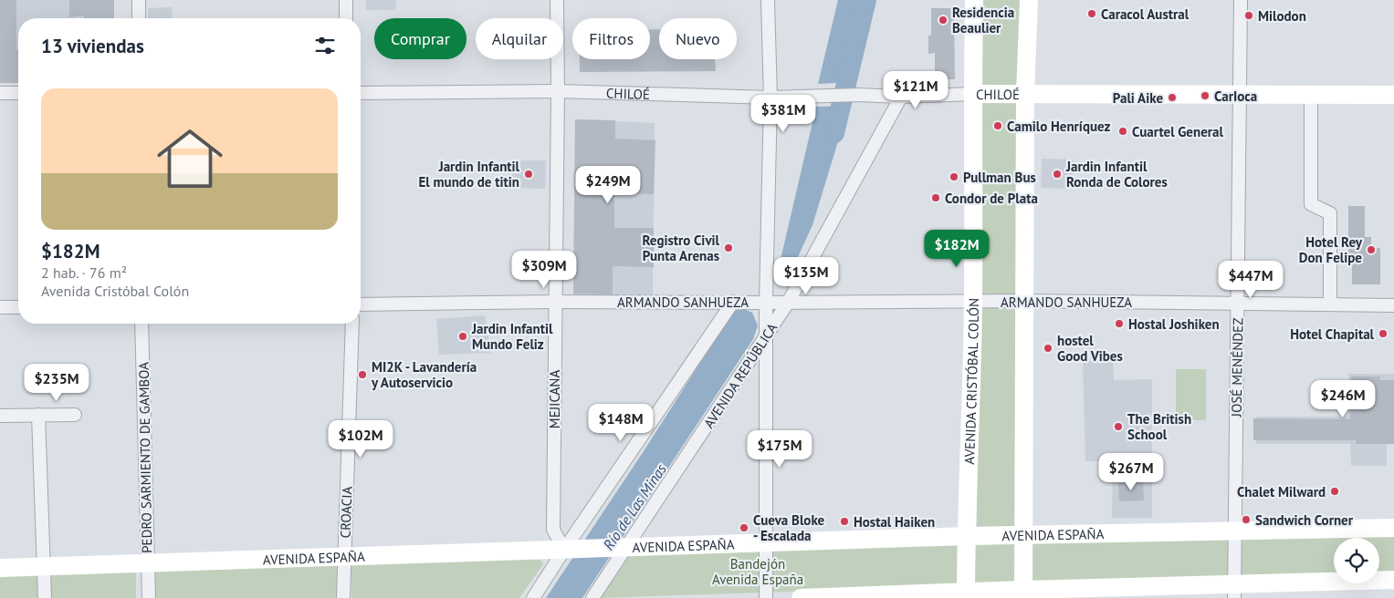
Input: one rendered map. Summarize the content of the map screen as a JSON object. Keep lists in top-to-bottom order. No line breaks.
{"streets":{"main road":["CHILOÉ","AVENIDA CRISTÓBAL COLÓN","AVENIDA ESPAÑA"],"street":["ARMANDO SANHUEZA","JOSÉ MENÉNDEZ","AVENIDA REPÚBLICA","MEJICANA","PEDRO SARMIENTO DE GAMBOA","CROACIA"]},"crossings":[["CHILOÉ","JOSÉ MENÉNDEZ"],["CHILOÉ","AVENIDA REPÚBLICA"],["CHILOÉ","AVENIDA CRISTÓBAL COLÓN"],["CHILOÉ","MEJICANA"],["ARMANDO SANHUEZA","JOSÉ MENÉNDEZ"],["ARMANDO SANHUEZA","AVENIDA REPÚBLICA"],["ARMANDO SANHUEZA","AVENIDA CRISTÓBAL COLÓN"],["ARMANDO SANHUEZA","MEJICANA"],["JOSÉ MENÉNDEZ","AVENIDA ESPAÑA"],["AVENIDA REPÚBLICA","AVENIDA ESPAÑA"],["AVENIDA CRISTÓBAL COLÓN","AVENIDA ESPAÑA"],["MEJICANA","AVENIDA ESPAÑA"],["PEDRO SARMIENTO DE GAMBOA","AVENIDA ESPAÑA"],["CROACIA","AVENIDA ESPAÑA"]],"water":["Río de Las Minas"],"parks":["Bandejón Avenida España"],"places":["Caracol Austral","Milodon","Residencia Beaulier","CarIoca","Pali Aike","Camilo Henríquez","Cuartel General","Jardin Infantil El mundo de titin","Jardin Infantil Ronda de Colores","Pullman Bus","Condor de Plata","Registro Civil Punta Arenas","Hotel Rey Don Felipe","Hostal Joshiken","Hotel Chapital","Jardin Infantil Mundo Feliz","hostel Good Vibes","MI2K - Lavandería y Autoservicio","The British School","Chalet Milward","Sandwich Corner","Hostal Haiken","Cueva Bloke - Escalada"],"page":{"chip":["Comprar","Alquilar","Filtros","Nuevo"],"heading":"13 viviendas","price":["$121M","$381M","$249M","$182M","$309M","$135M","$447M","$235M","$246M","$148M","$102M","$175M","$267M"],"list":[{"name":"$182M","note":"2 hab. · 76 m² · Avenida Cristóbal Colón"}]}}
